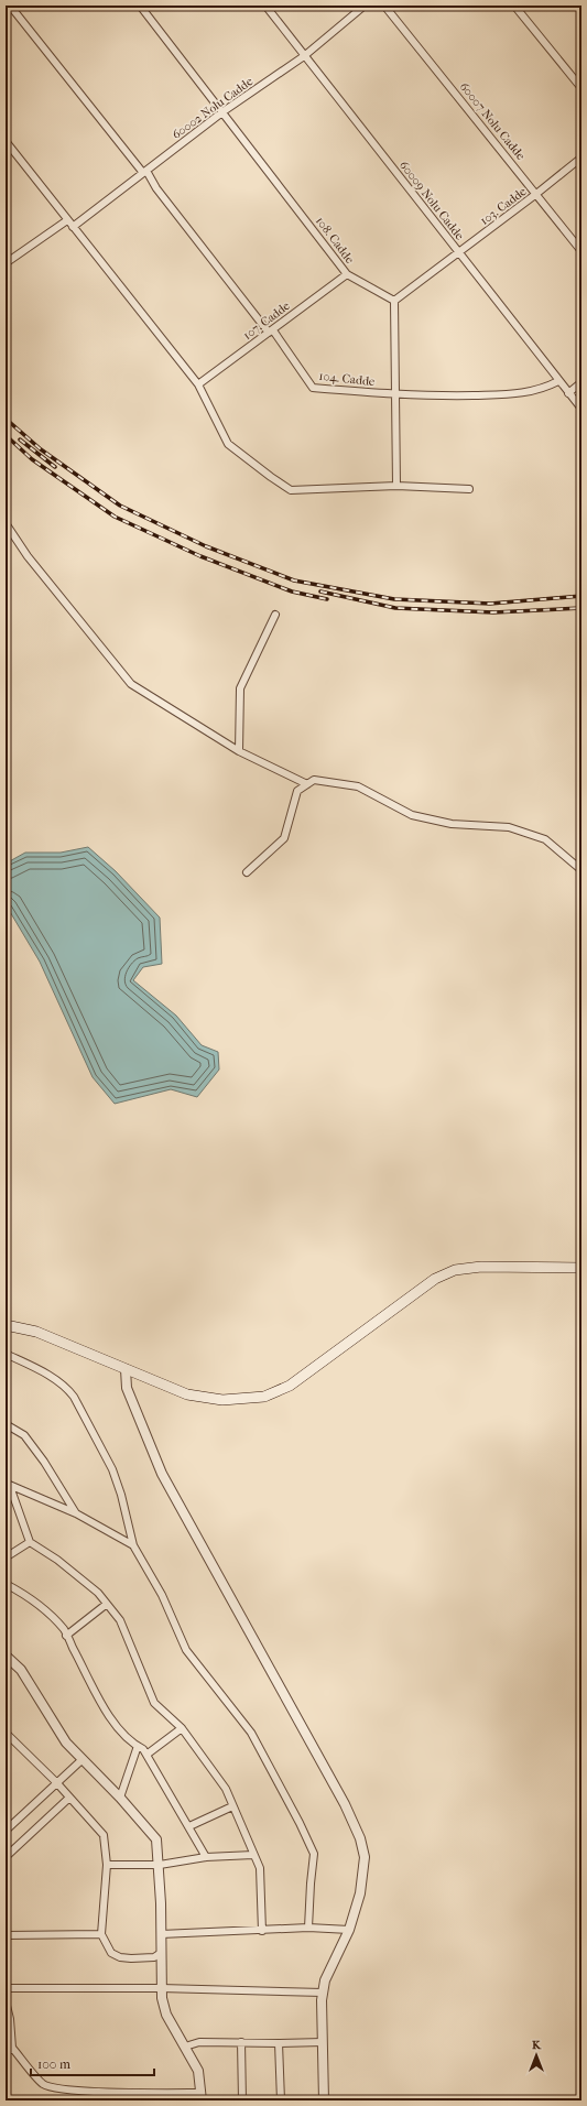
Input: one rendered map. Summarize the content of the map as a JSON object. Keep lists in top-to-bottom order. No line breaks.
{"streets":{"street":["60002 Nolu Cadde","60007 Nolu Cadde","60009 Nolu Cadde","103. Cadde","108. Cadde","107. Cadde","104. Cadde"]},"crossings":[["60002 Nolu Cadde","60009 Nolu Cadde"],["60002 Nolu Cadde","108. Cadde"],["60007 Nolu Cadde","103. Cadde"],["60009 Nolu Cadde","103. Cadde"],["103. Cadde","108. Cadde"],["108. Cadde","107. Cadde"],["107. Cadde","104. Cadde"]],"scale_bar":"100 m","north":"top"}
